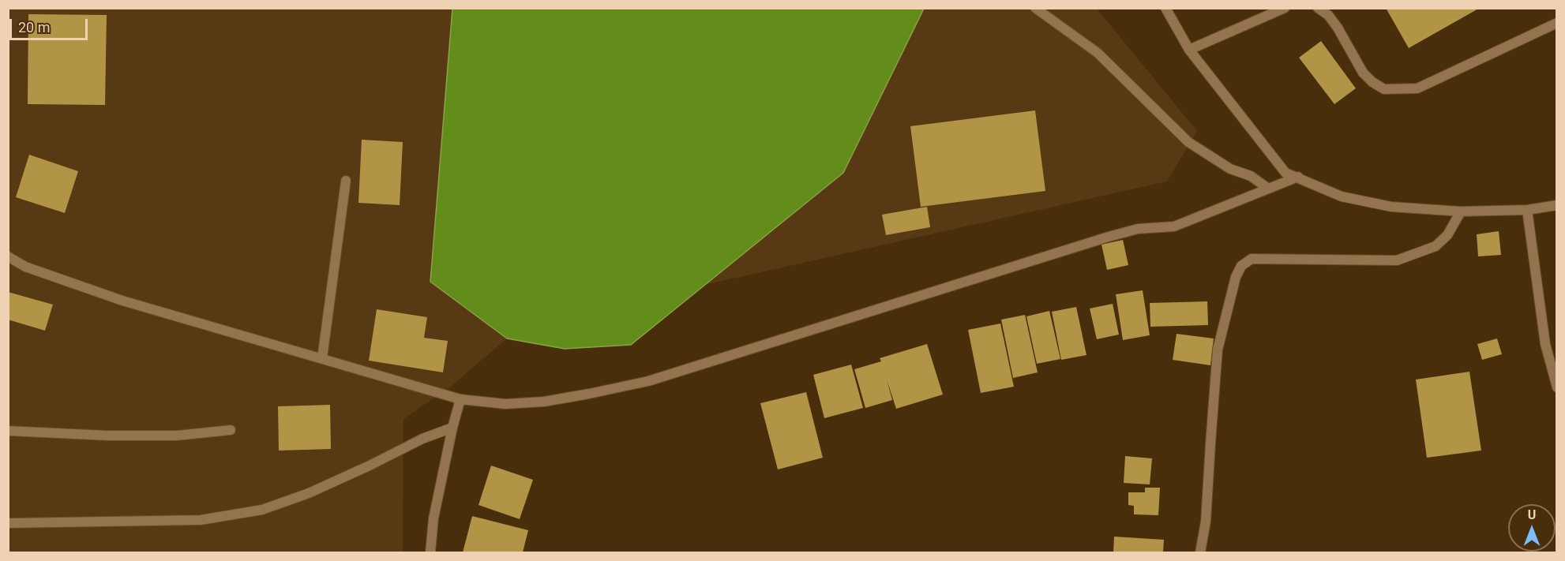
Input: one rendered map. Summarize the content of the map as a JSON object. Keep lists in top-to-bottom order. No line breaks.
{"scale_bar":"20 m","north":"top"}
